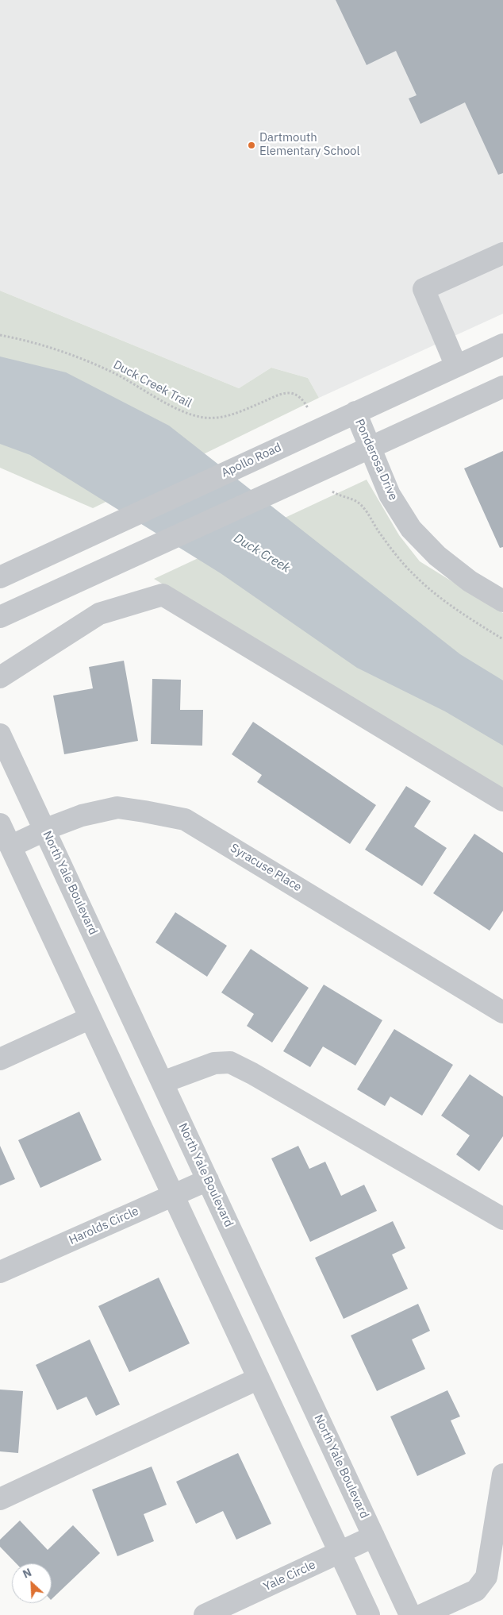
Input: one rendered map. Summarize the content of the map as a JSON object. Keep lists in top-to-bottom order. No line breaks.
{"streets":{"street":["Ponderosa Drive","Apollo Road","Syracuse Place","North Yale Boulevard","Harolds Circle","Yale Circle"],"path":["Duck Creek Trail"]},"crossings":[["Ponderosa Drive","Apollo Road"],["Syracuse Place","North Yale Boulevard"],["North Yale Boulevard","Harolds Circle"],["North Yale Boulevard","Yale Circle"]],"water":["Duck Creek"],"places":["Dartmouth Elementary School"],"north":"top left"}
